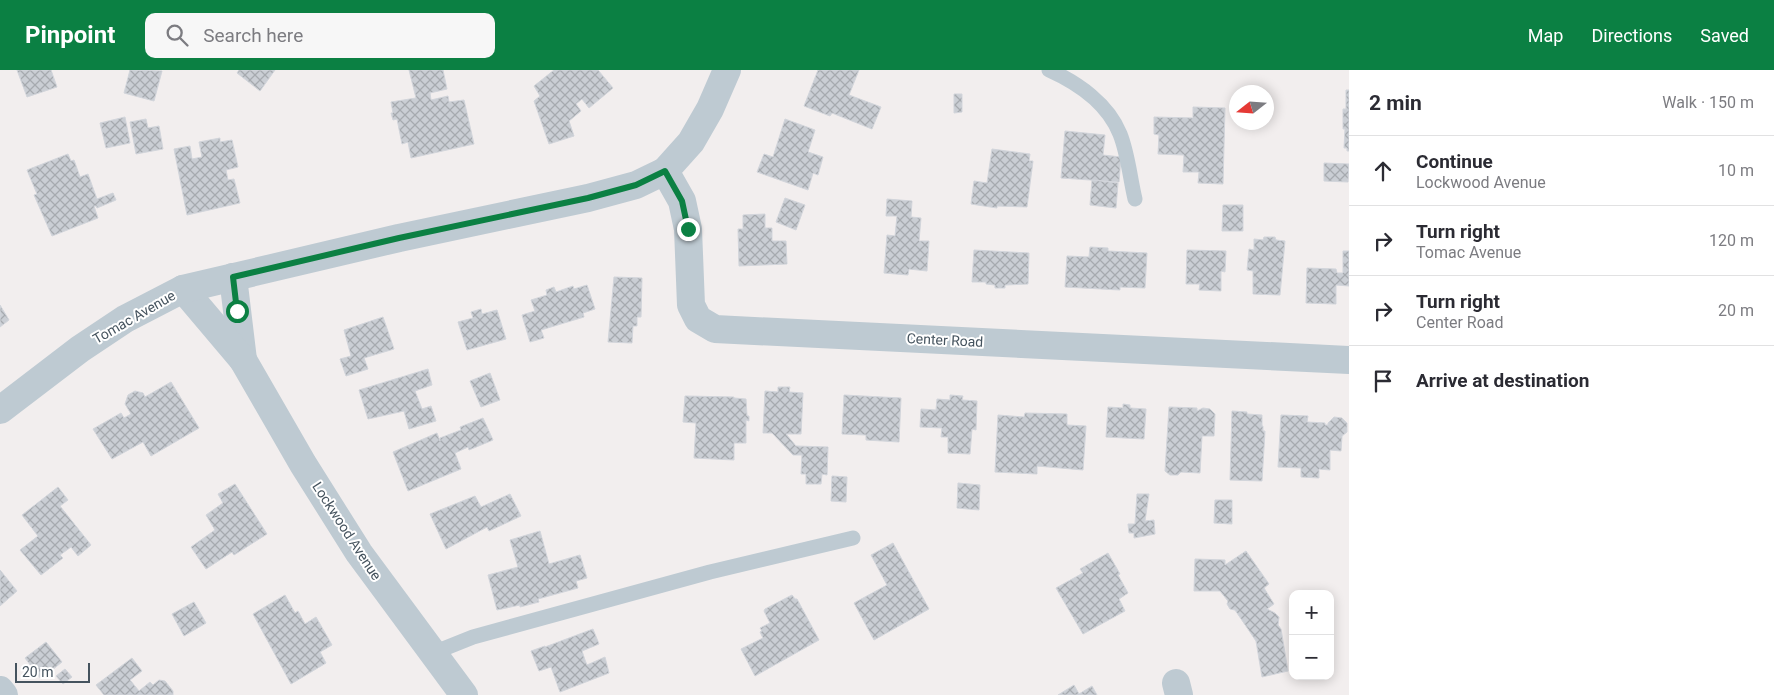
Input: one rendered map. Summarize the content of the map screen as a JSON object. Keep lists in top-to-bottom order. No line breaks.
{"streets":{"street":["Tomac Avenue","Center Road","Lockwood Avenue"]},"crossings":[["Tomac Avenue","Center Road"],["Tomac Avenue","Lockwood Avenue"]],"scale_bar":"20 m","north":"left","page":{"header":"Pinpoint","search":"Search here","nav":["Map","Directions","Saved"],"heading":["2 min","Walk · 150 m"],"list":[["Continue","Lockwood Avenue","10 m"],["Turn right","Tomac Avenue","120 m"],["Turn right","Center Road","20 m"],"Arrive at destination"],"map_buttons":["+","−"],"scale":"20 m"}}
